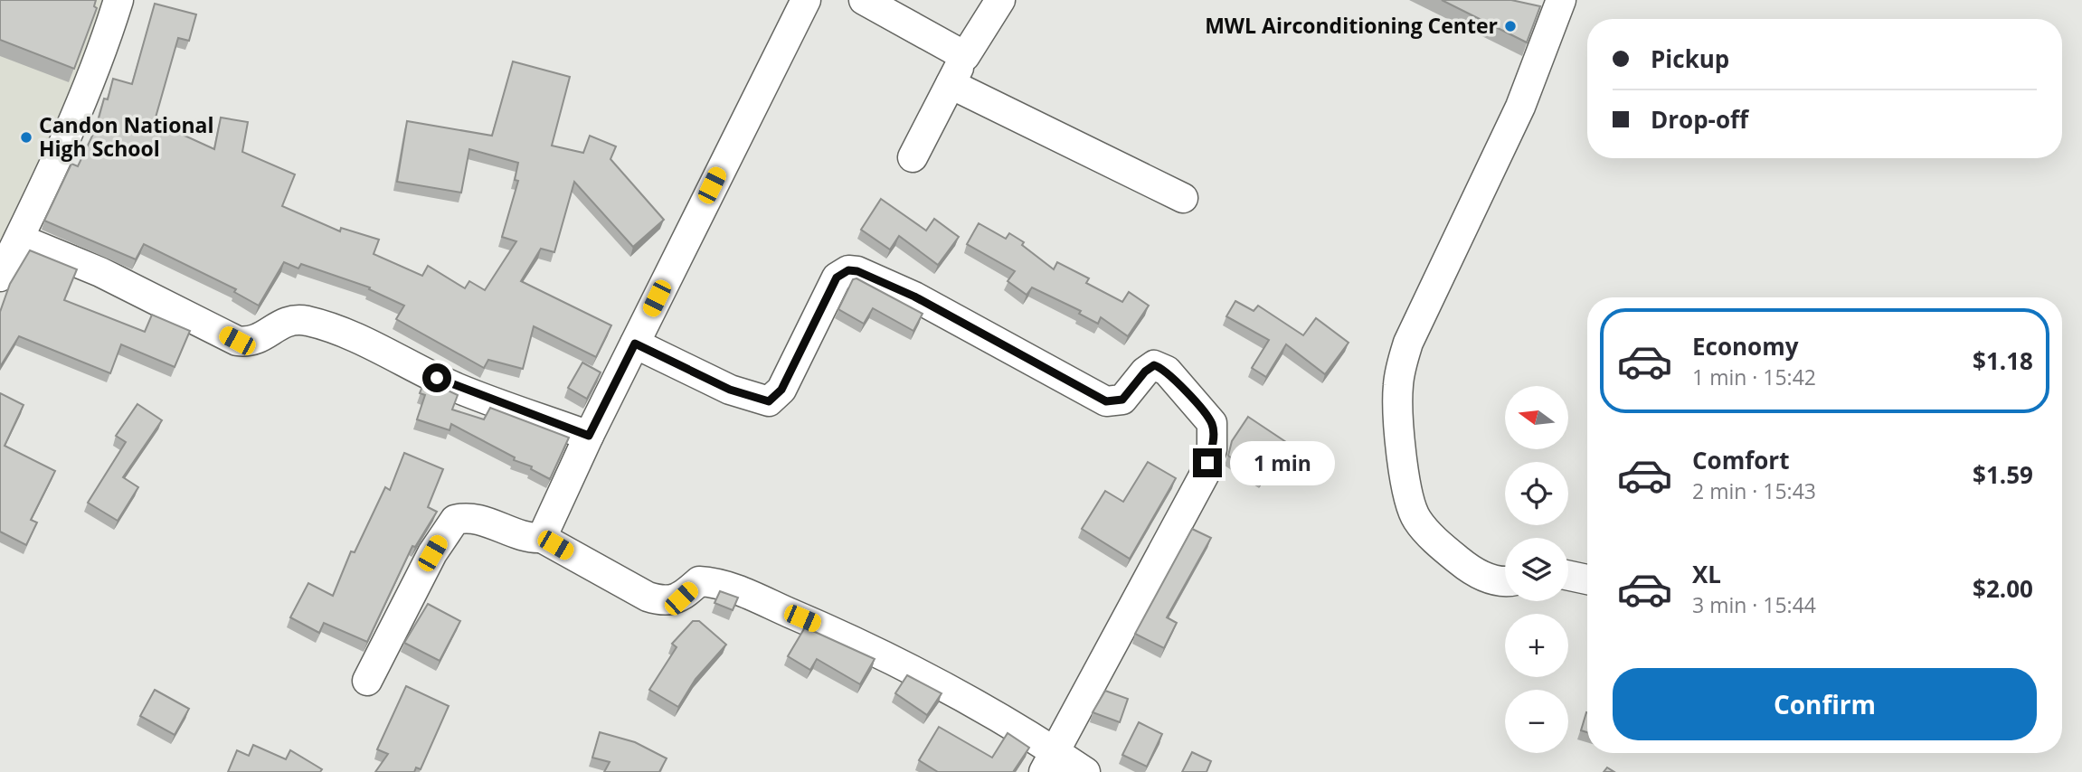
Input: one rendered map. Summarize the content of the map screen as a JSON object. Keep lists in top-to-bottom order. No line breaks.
{"places":["MWL Airconditioning Center","Candon National High School"],"north":"left","page":{"banner":["Pickup","Drop-off"],"list":[{"name":"Economy","note":"1 min · 15:42","value":"$1.18"},{"name":"Comfort","note":"2 min · 15:43","value":"$1.59"},{"name":"XL","note":"3 min · 15:44","value":"$2.00"}],"map_buttons":["+","−"],"bubble":"1 min","buttons":"Confirm"}}
